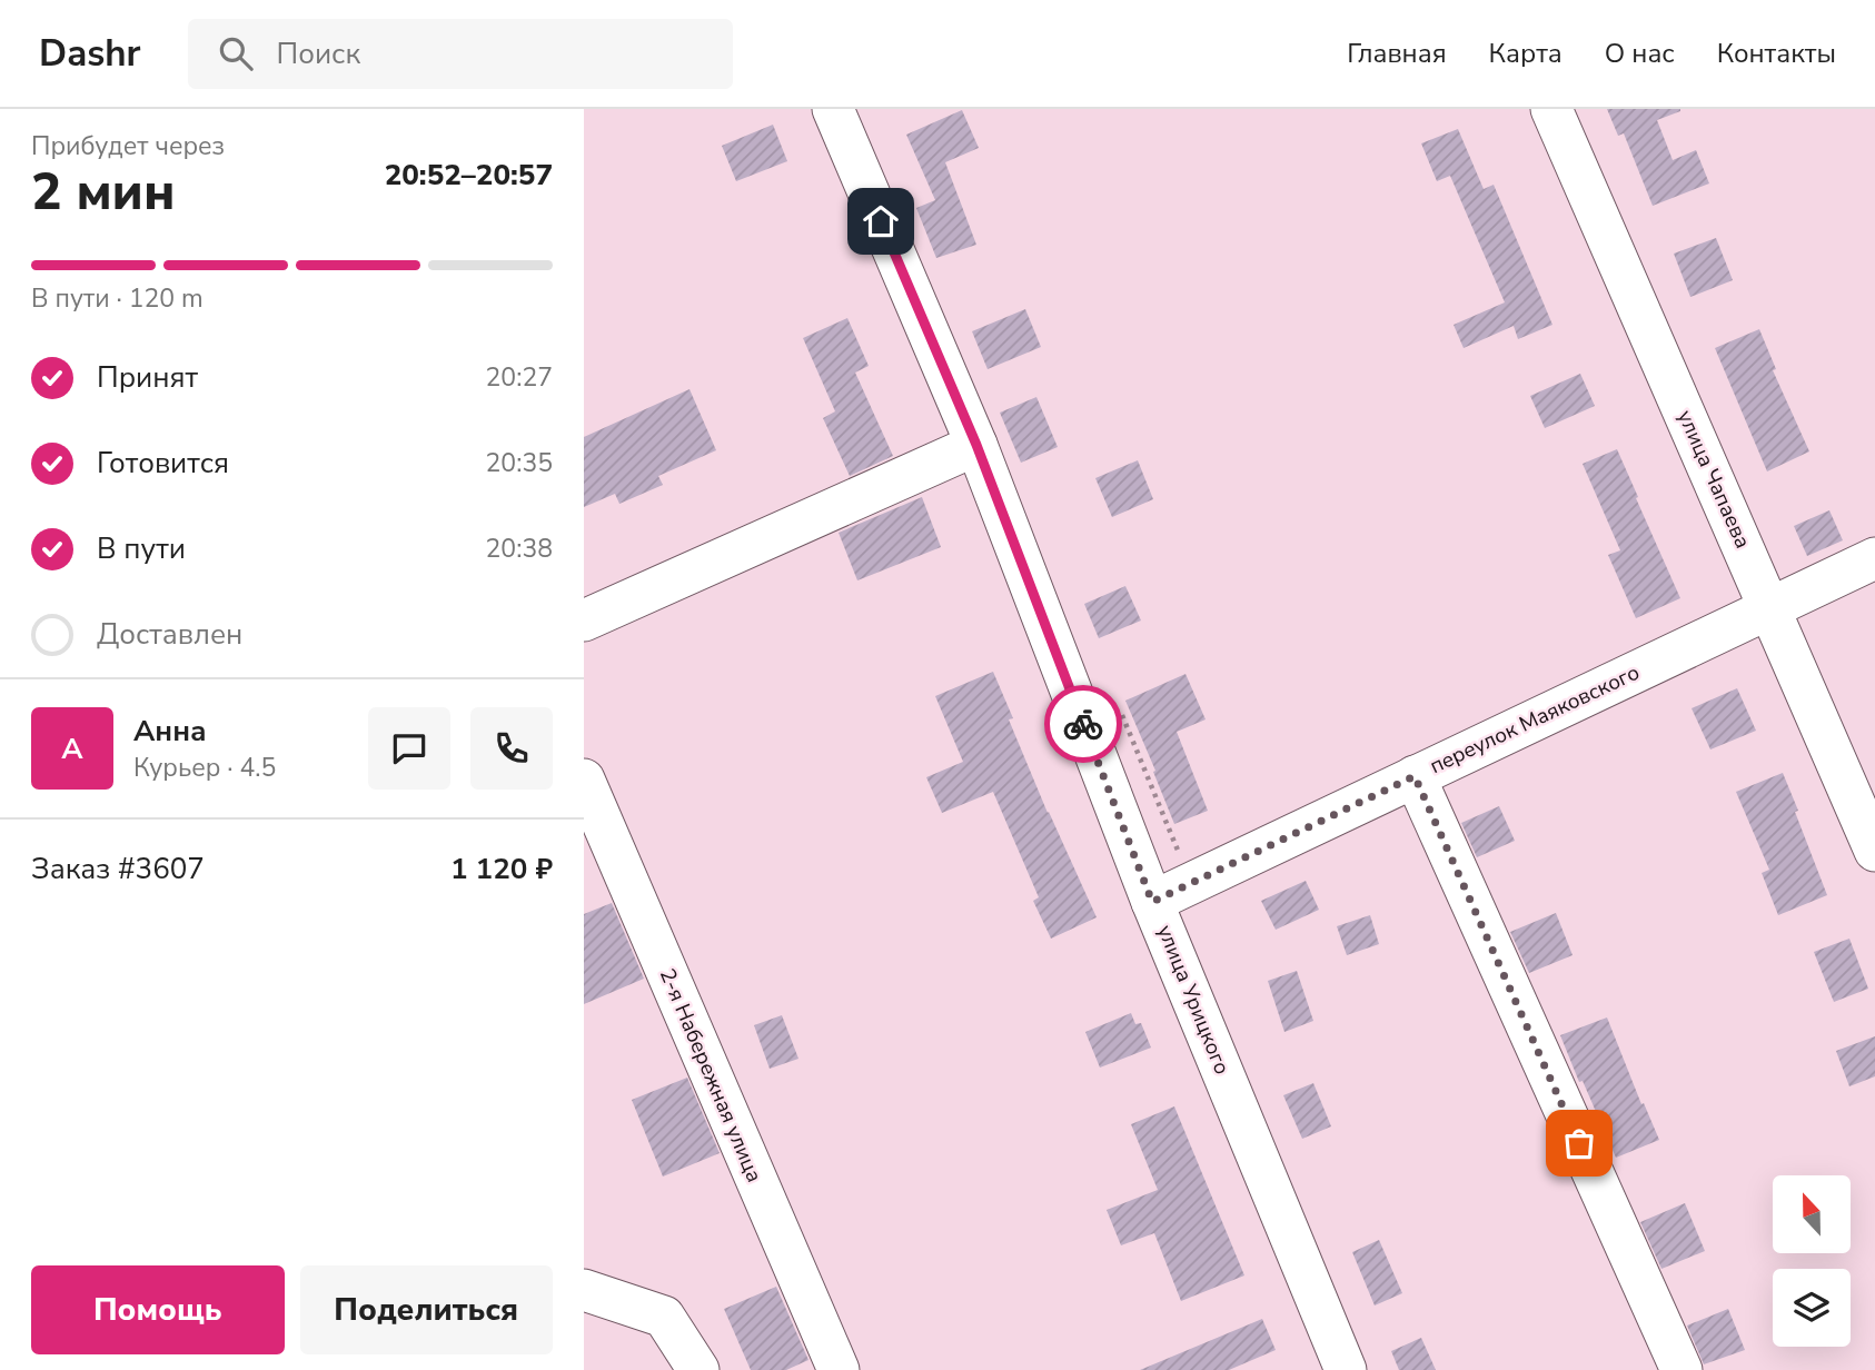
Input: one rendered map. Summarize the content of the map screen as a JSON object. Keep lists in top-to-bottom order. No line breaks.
{"streets":{"street":["улица Чапаева","переулок Маяковского","улица Урицкого","2-я Набережная улица"]},"crossings":[["улица Чапаева","переулок Маяковского"],["переулок Маяковского","улица Урицкого"]],"north":"top","page":{"header":"Dashr","search":"Поиск","nav":["Главная","Карта","О нас","Контакты"],"heading":["2 мин","Прибудет через","20:52–20:57"],"panel":["Анна","Курьер · 4.5","Заказ #3607","1 120 ₽"],"bar":"В пути · 120 m","list":[["Принят","20:27"],["Готовится","20:35"],["В пути","20:38"],"Доставлен"],"round":"А","buttons":["Помощь","Поделиться"]}}
